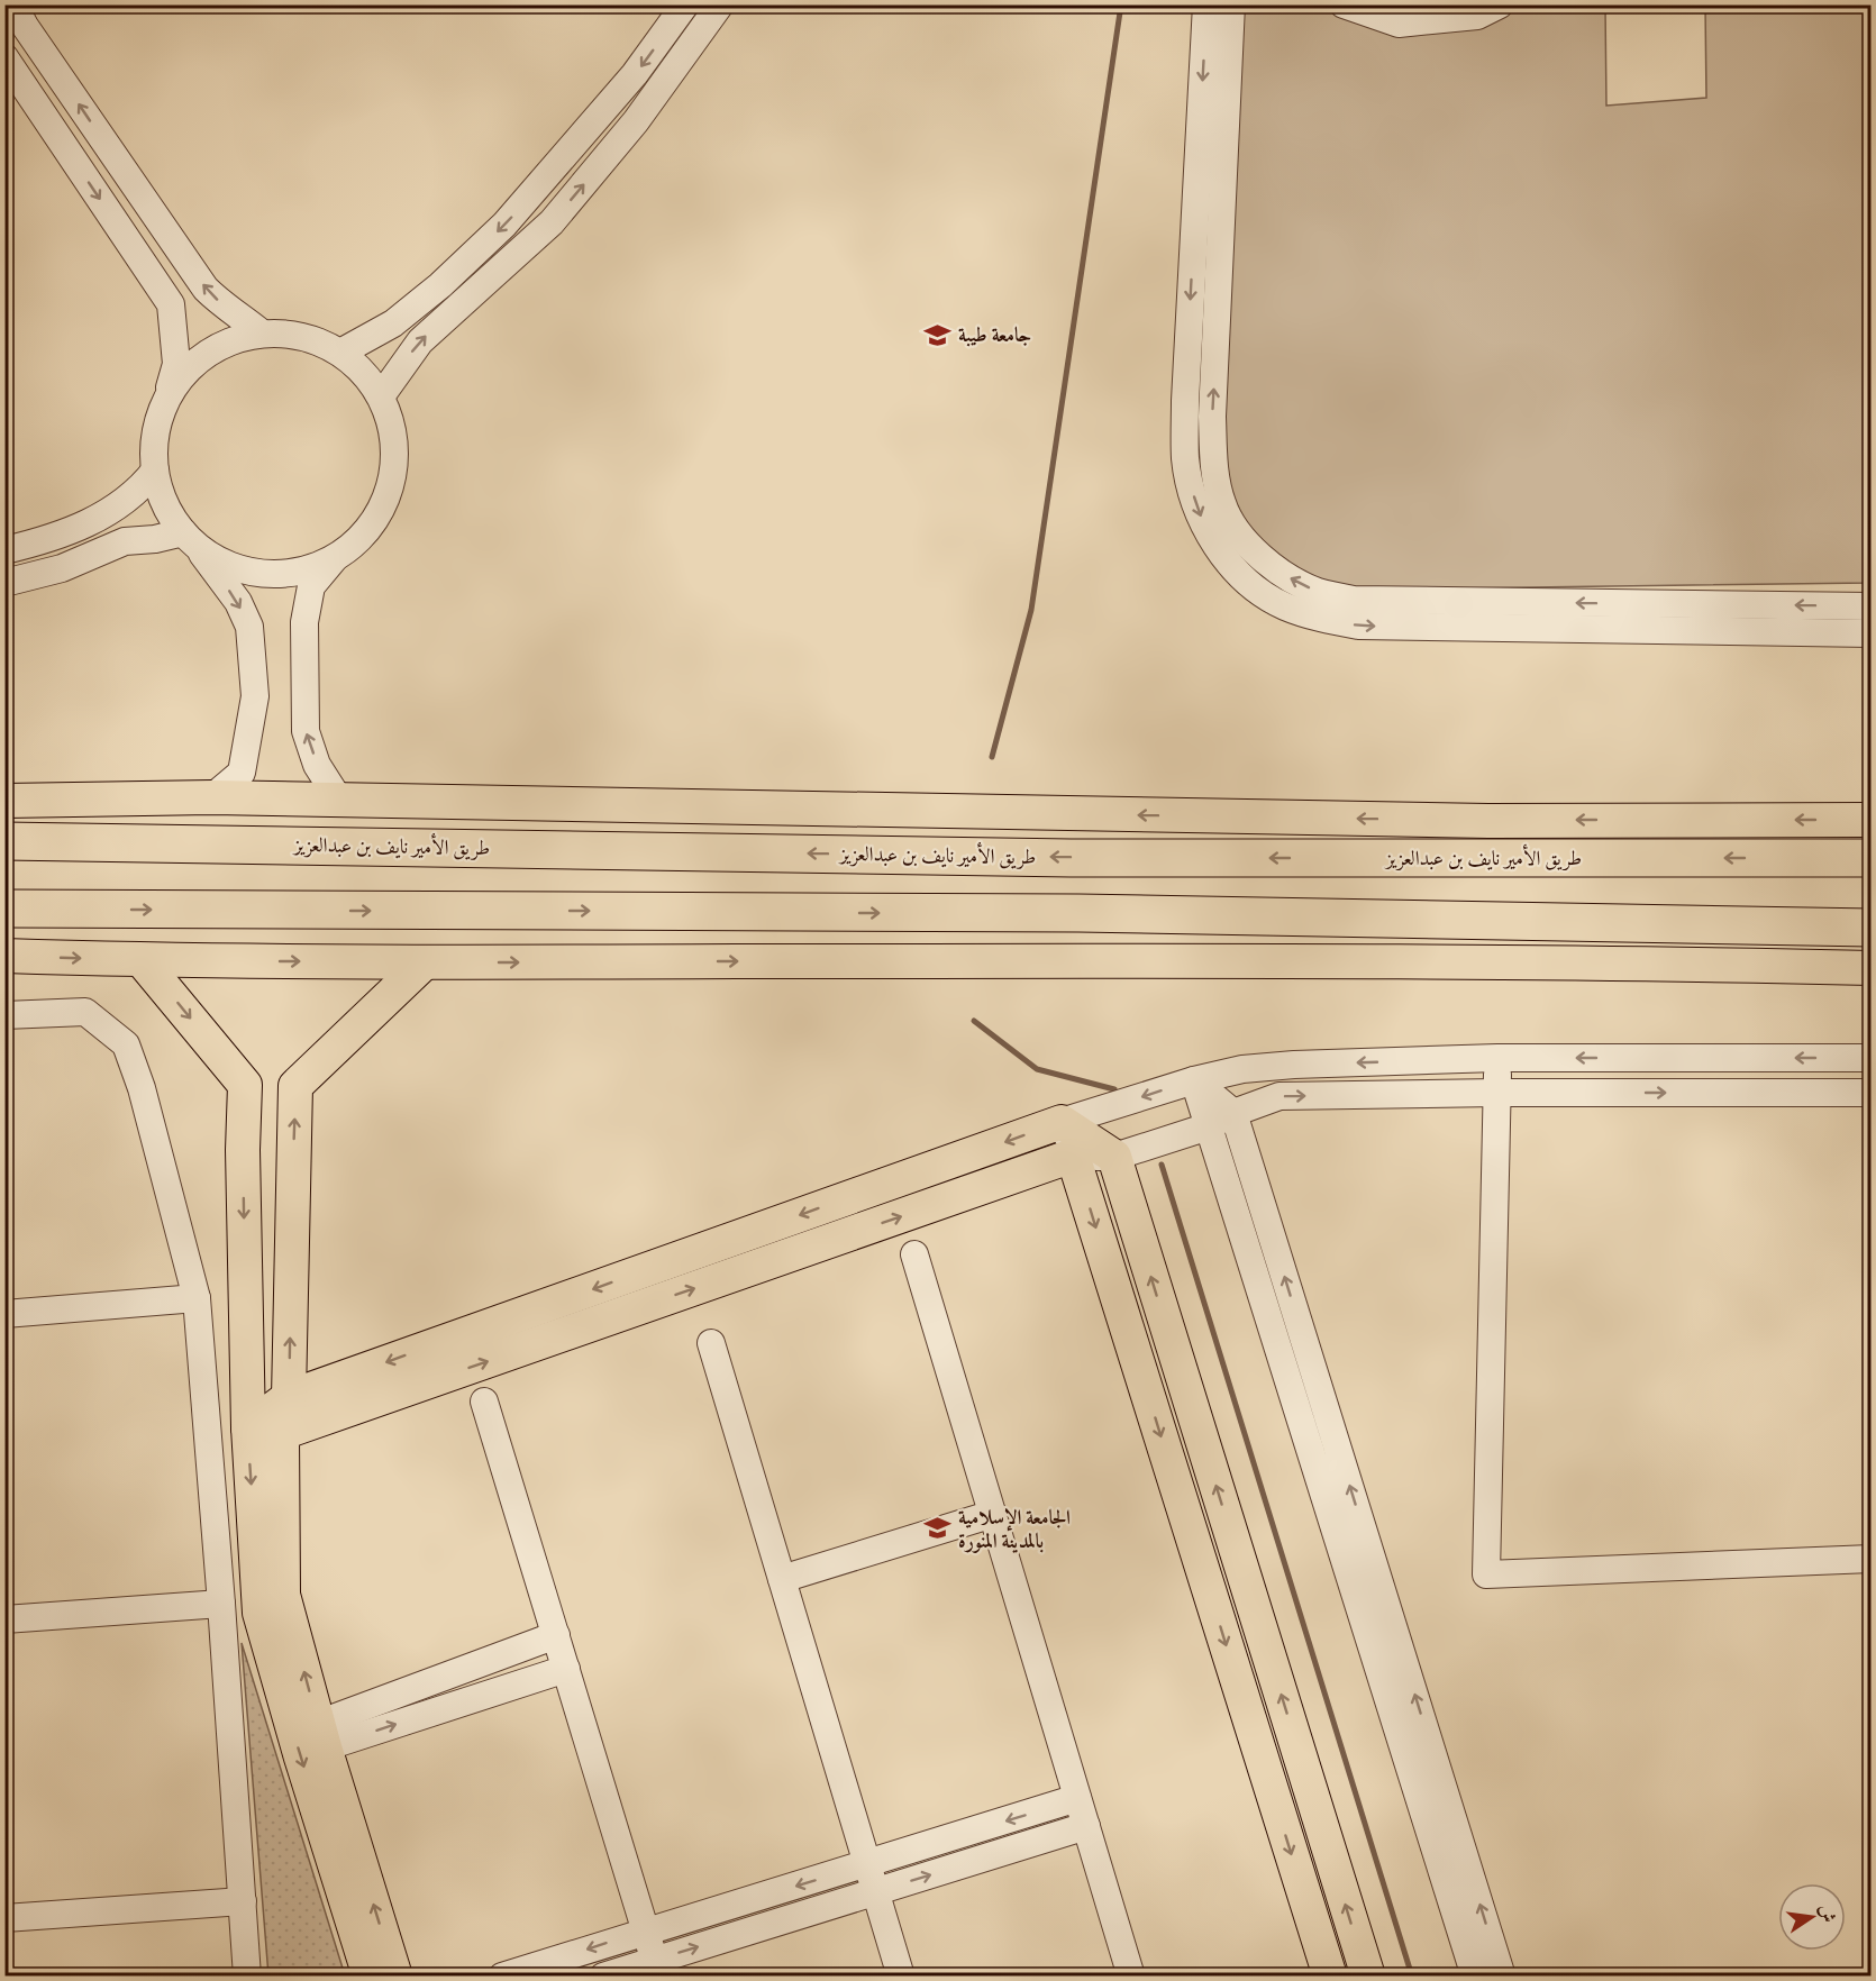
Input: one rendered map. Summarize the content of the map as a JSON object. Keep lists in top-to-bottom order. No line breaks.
{"streets":{"highway":["طريق الأمير نايف بن عبدالعزيز"]},"places":{"school or university":["جامعة طيبة","الجامعة الإسلامية بالمدينة المنورة"]},"north":"right"}
